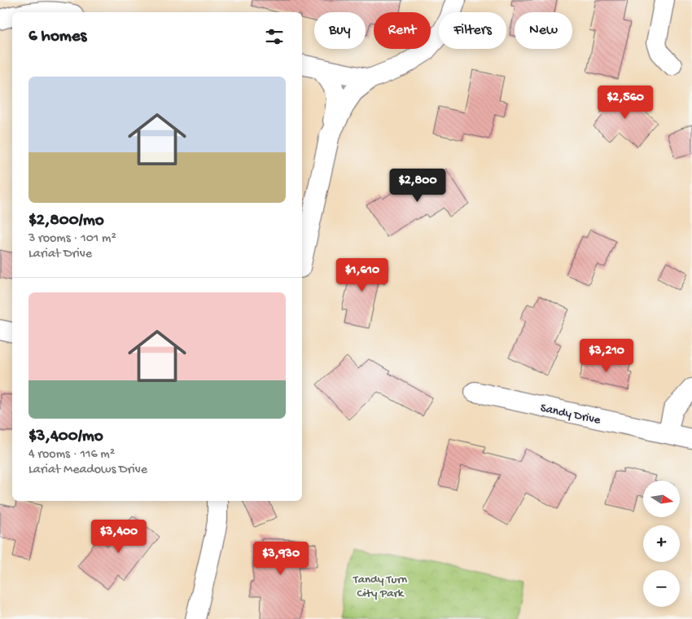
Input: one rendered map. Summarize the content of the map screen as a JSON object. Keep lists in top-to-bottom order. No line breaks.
{"streets":{"street":["Sandy Drive"]},"parks":["Tandy Turn City Park"],"north":"right","page":{"chip":["Buy","Rent","Filters","New"],"heading":"6 homes","list":[{"name":"$2,800/mo","note":"3 rooms · 101 m² · Lariat Drive"},{"name":"$3,400/mo","note":"4 rooms · 116 m² · Lariat Meadows Drive"}],"price":["$2,560","$2,800","$1,610","$3,210","$3,400","$3,930"],"map_buttons":["+","−"]}}
